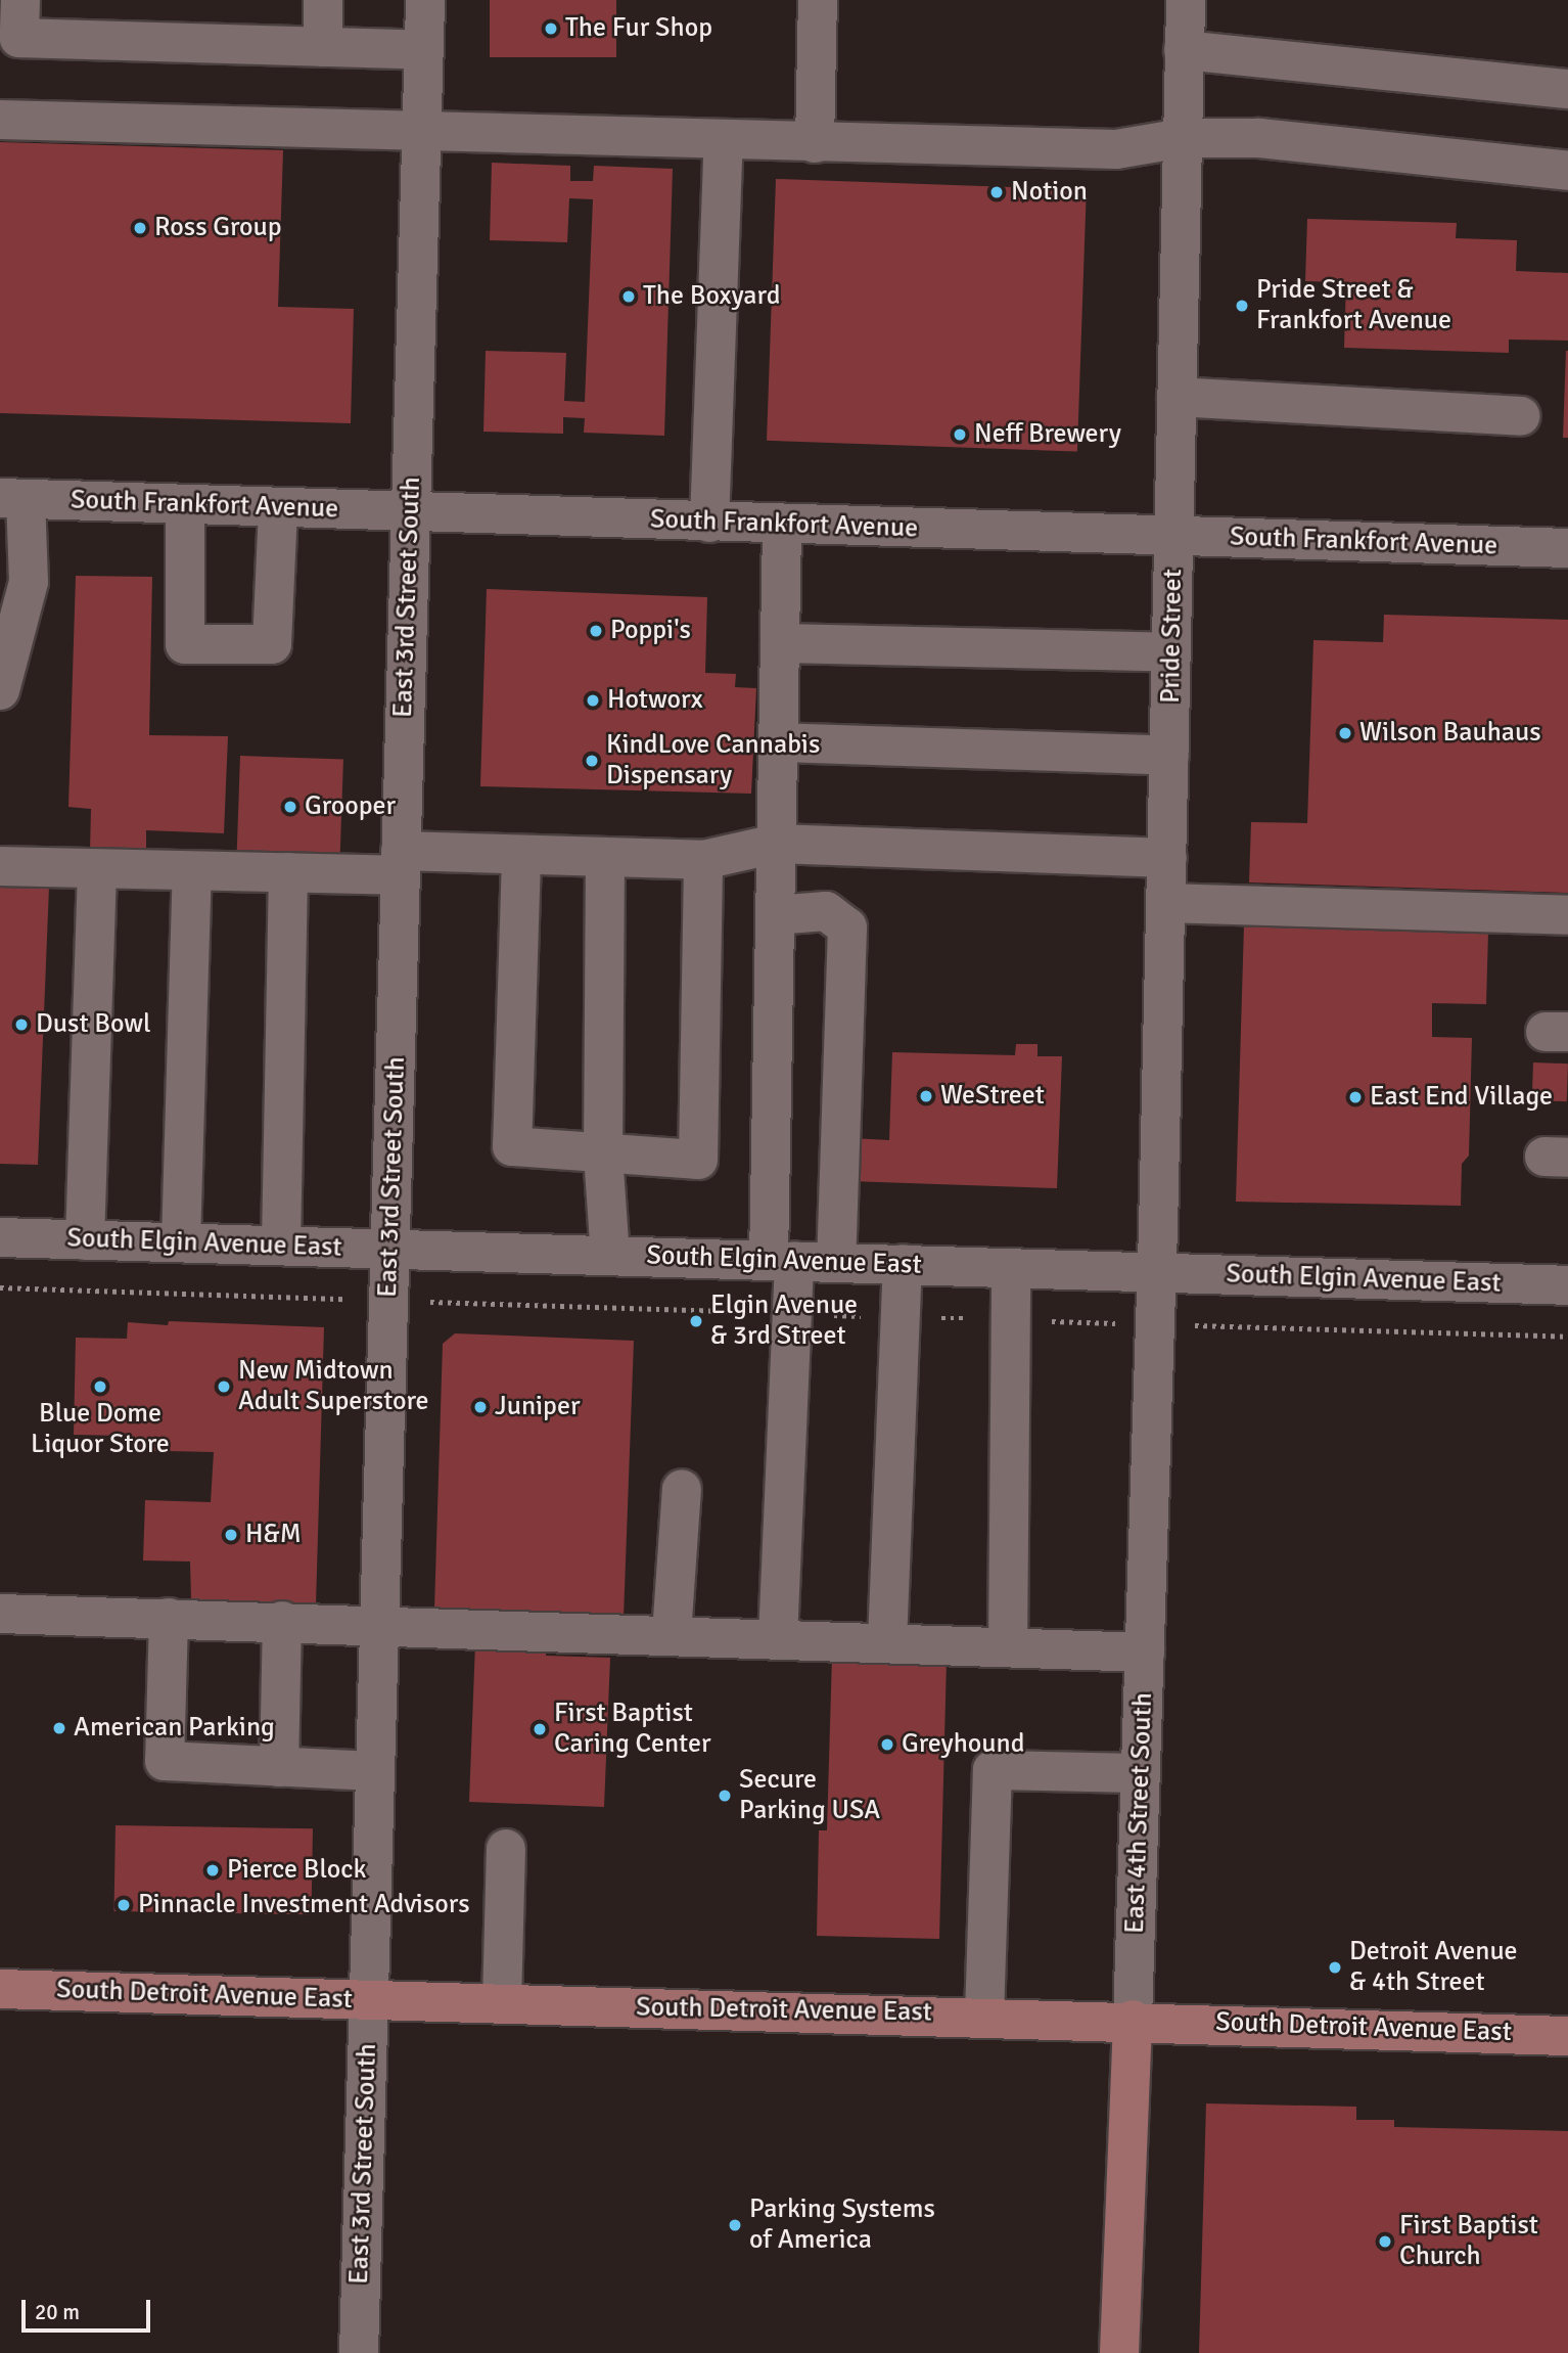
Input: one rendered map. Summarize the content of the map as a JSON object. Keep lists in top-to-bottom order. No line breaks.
{"streets":{"main road":["East 4th Street South","South Detroit Avenue East"],"street":["South Frankfort Avenue","East 3rd Street South","Pride Street","South Elgin Avenue East"]},"crossings":[["South Frankfort Avenue","East 3rd Street South"],["South Frankfort Avenue","Pride Street"],["East 3rd Street South","South Elgin Avenue East"],["East 3rd Street South","South Detroit Avenue East"],["Pride Street","South Elgin Avenue East"],["Pride Street","East 4th Street South"],["South Elgin Avenue East","East 4th Street South"],["East 4th Street South","South Detroit Avenue East"]],"places":["The Fur Shop","Notion","Ross Group","The Boxyard","Pride Street & Frankfort Avenue","Neff Brewery","Poppi's","Hotworx","Wilson Bauhaus","KindLove Cannabis Dispensary","Grooper","Dust Bowl","WeStreet","East End Village","Elgin Avenue & 3rd Street","Blue Dome Liquor Store","New Midtown Adult Superstore","Juniper","H&M","American Parking","First Baptist Caring Center","Greyhound","Secure Parking USA","Pierce Block","Pinnacle Investment Advisors","Detroit Avenue & 4th Street","Parking Systems of America","First Baptist Church"],"scale_bar":"20 m"}
